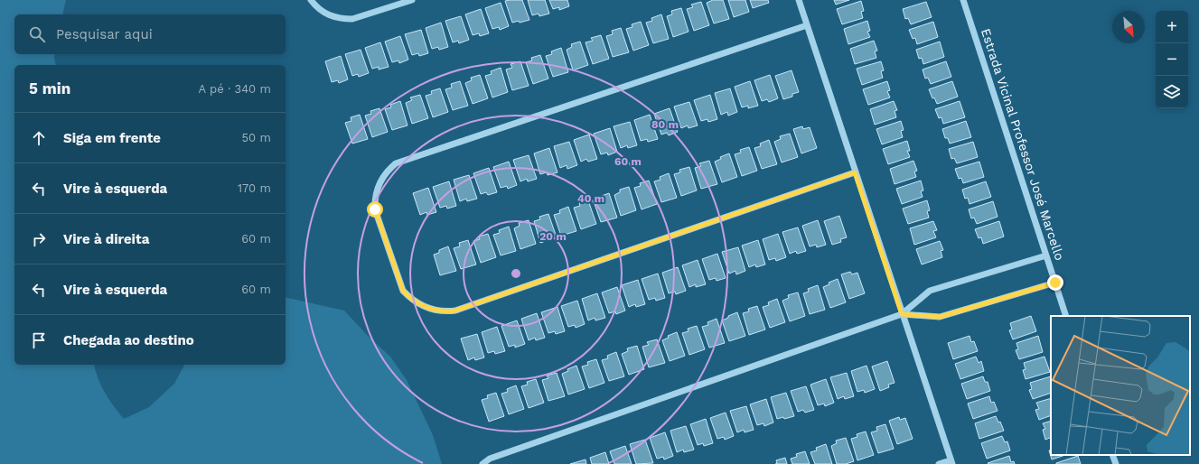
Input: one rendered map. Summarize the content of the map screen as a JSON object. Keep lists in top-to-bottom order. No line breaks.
{"streets":{"street":["Estrada Vicinal Professor José Marcello"]},"north":"bottom right","page":{"map_buttons":["+","−"],"search":"Pesquisar aqui","heading":["5 min","A pé · 340 m"],"list":[["Siga em frente","50 m"],["Vire à esquerda","170 m"],["Vire à direita","60 m"],["Vire à esquerda","60 m"],"Chegada ao destino"]},"rings":["80 m","60 m","40 m","20 m"]}
